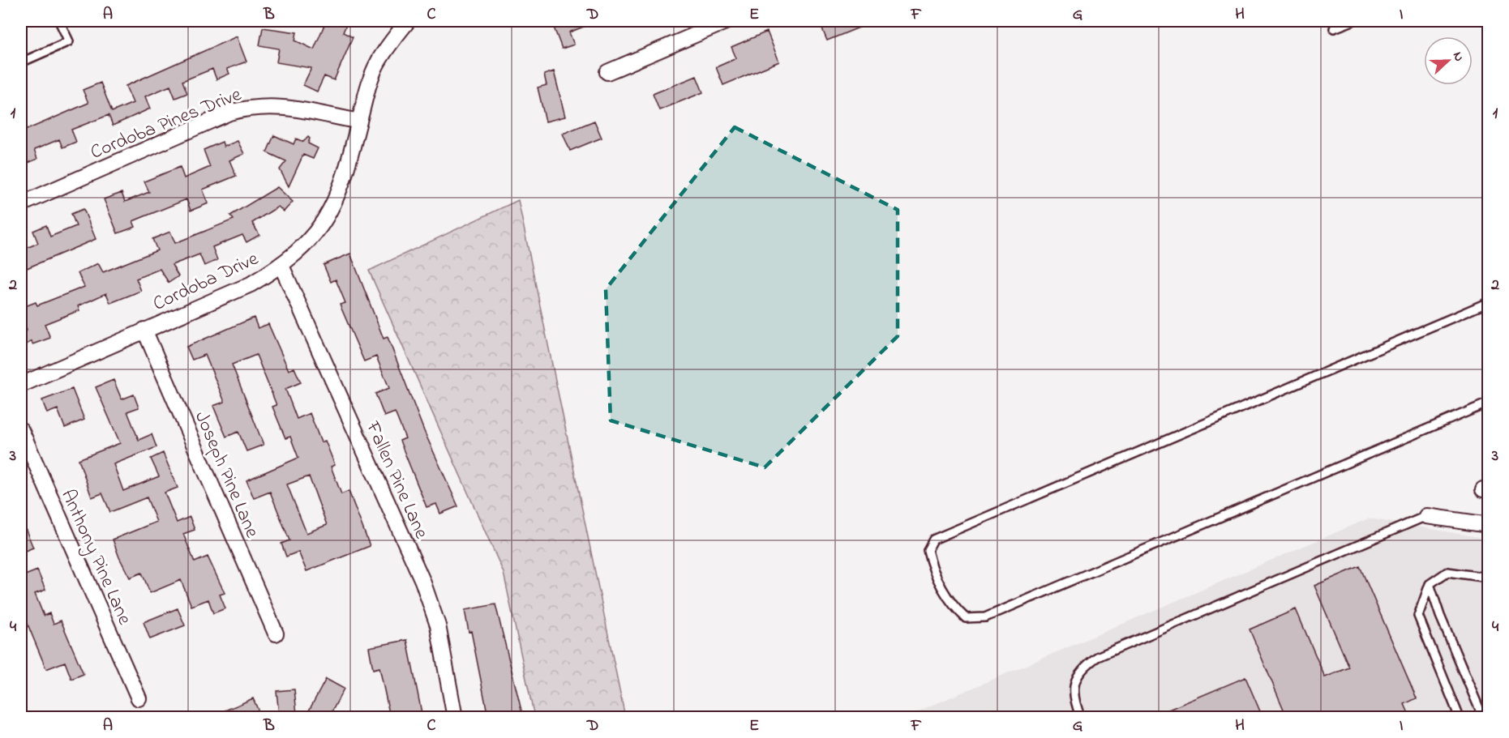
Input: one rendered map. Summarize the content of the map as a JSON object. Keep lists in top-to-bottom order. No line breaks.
{"streets":{"street":["Cordoba Pines Drive","Cordoba Drive","Joseph Pine Lane","Fallen Pine Lane","Anthony Pine Lane"]},"crossings":[["Cordoba Pines Drive","Cordoba Drive"],["Cordoba Drive","Joseph Pine Lane"],["Cordoba Drive","Fallen Pine Lane"]],"north":"right","grid":{"columns":["A","B","C","D","E","F","G","H","I"],"rows":["1","2","3","4"]}}
